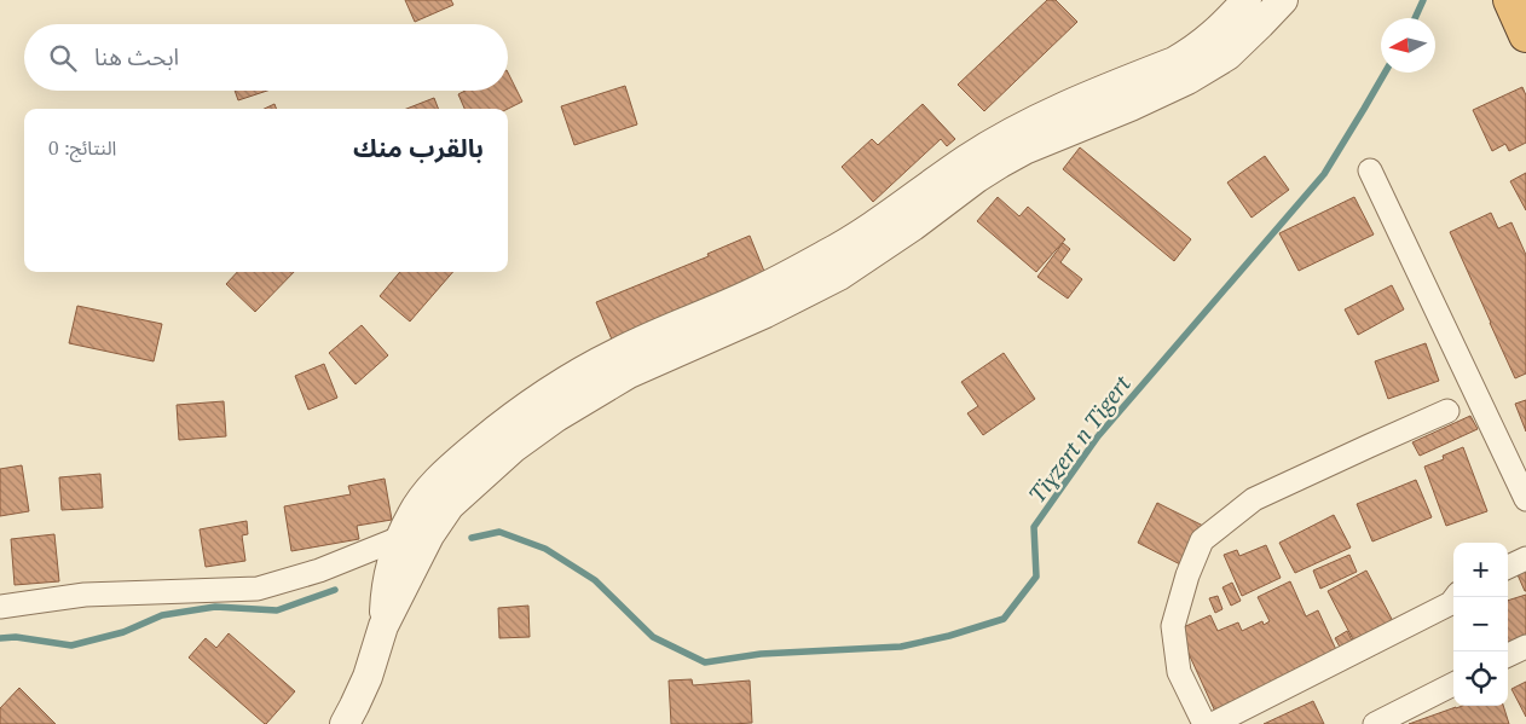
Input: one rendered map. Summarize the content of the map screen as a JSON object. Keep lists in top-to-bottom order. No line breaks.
{"water":["Tiɣzert n Tigert"],"north":"left","page":{"search":"ابحث هنا","heading":["بالقرب منك","النتائج: 0"],"map_buttons":["+","−"]}}
